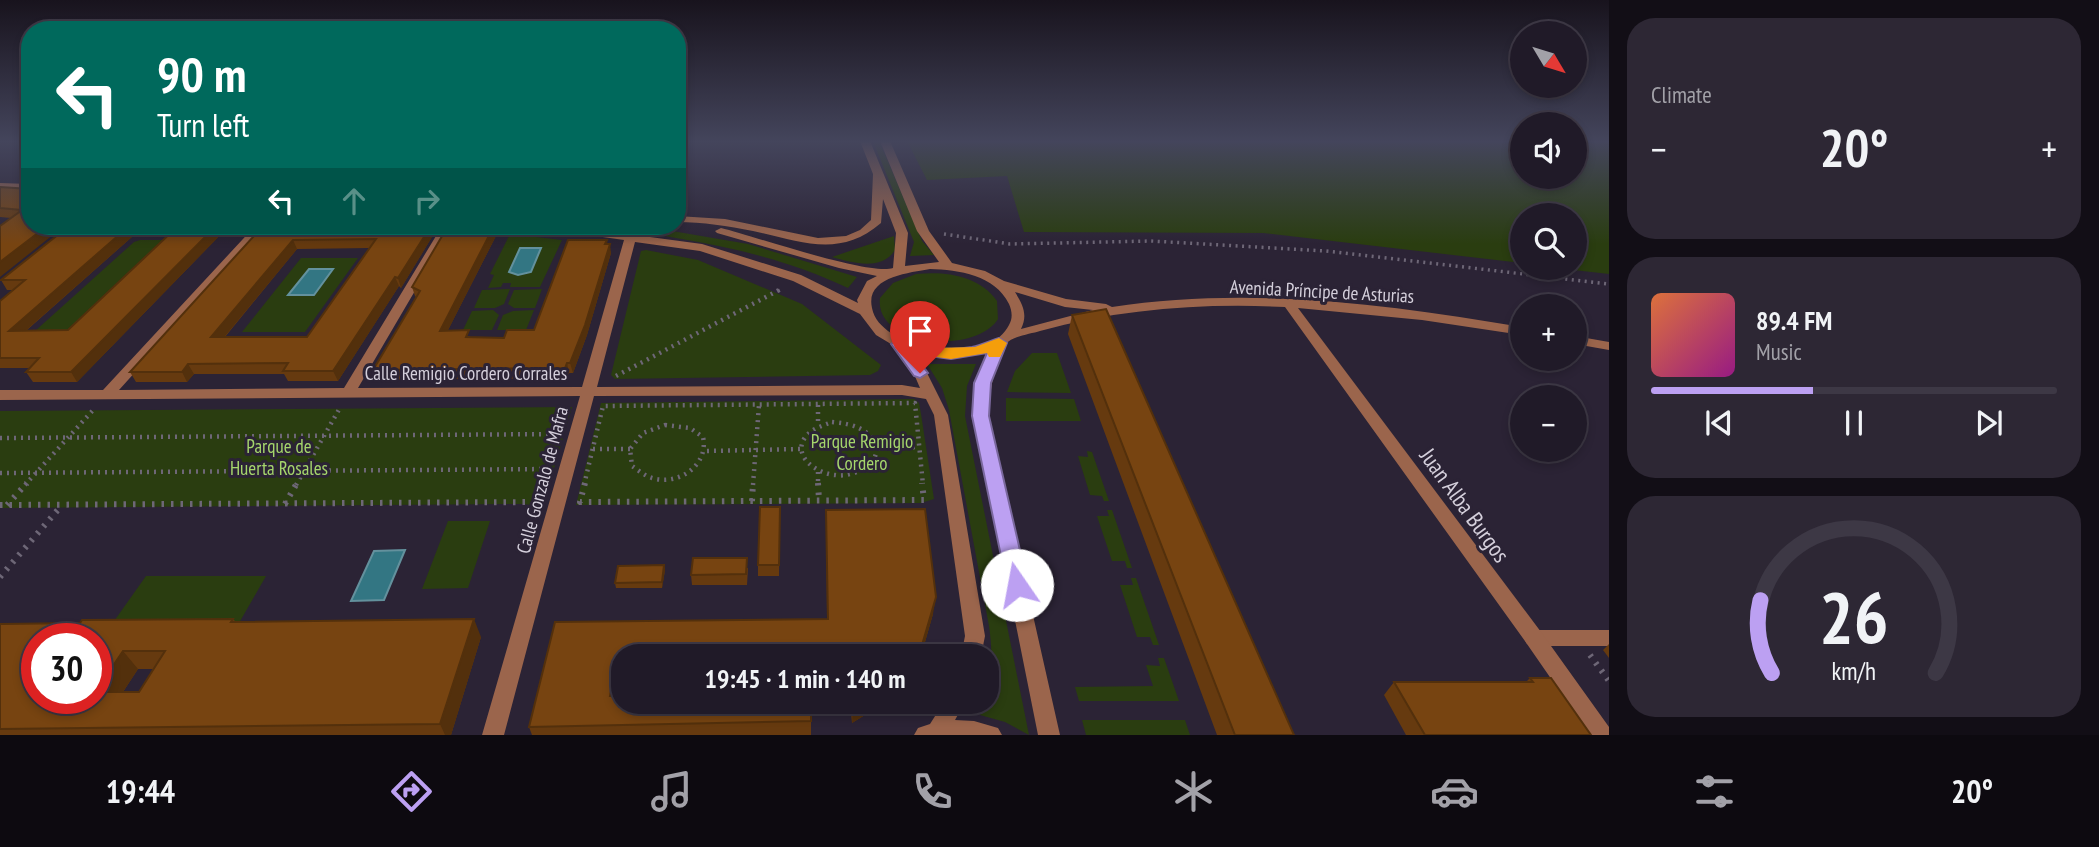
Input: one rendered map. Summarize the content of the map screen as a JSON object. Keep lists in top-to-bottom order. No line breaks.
{"streets":{"street":["Avenida Príncipe de Asturias","Calle Remigio Cordero Corrales","Calle Gonzalo de Mafra","Juan Alba Burgos"]},"crossings":[["Avenida Príncipe de Asturias","Juan Alba Burgos"],["Calle Remigio Cordero Corrales","Calle Gonzalo de Mafra"]],"parks":["Parque Remigio Cordero","Parque de Huerta Rosales"],"north":"bottom right","page":{"tile":"Climate","map_buttons":["+","−"],"turn":["90 m","Turn left"],"heat":["−","20°","+"],"song":["89.4 FM","Music"],"limit":"30","trip":"19:45 · 1 min · 140 m","tabs":["19:44","20°"],"gauge":["26","km/h"]}}
